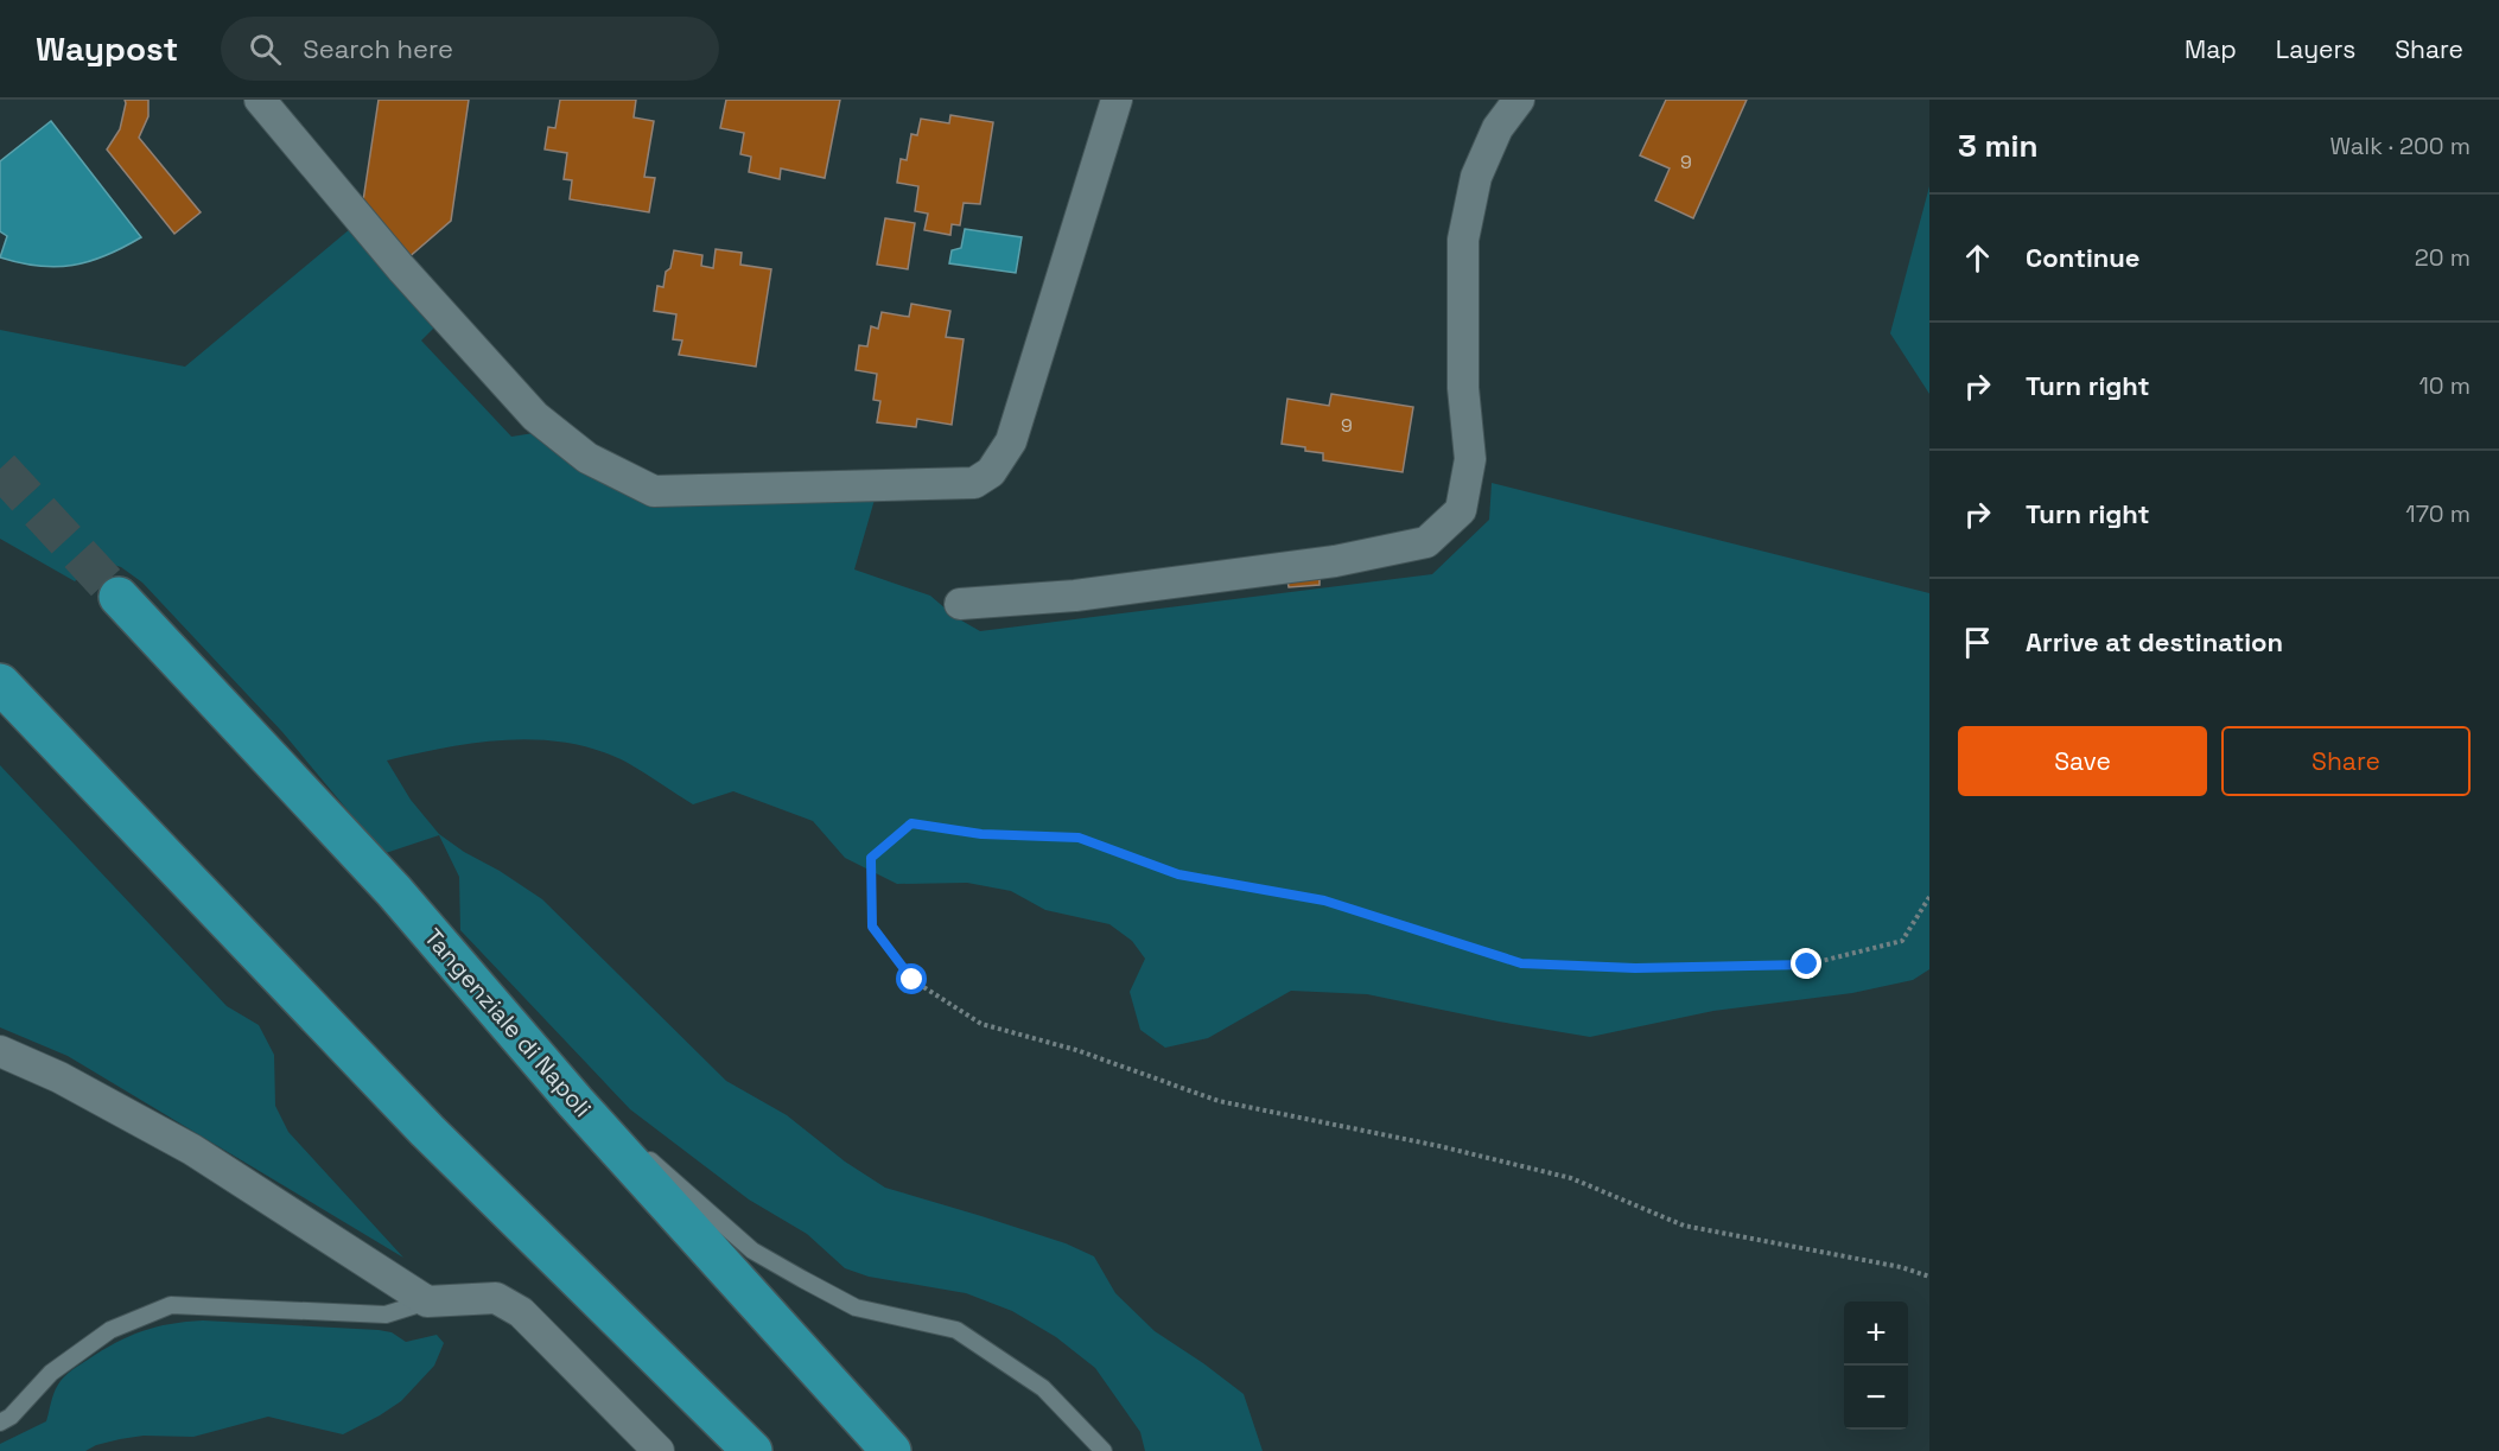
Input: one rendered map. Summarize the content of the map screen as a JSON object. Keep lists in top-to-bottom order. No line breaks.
{"streets":{"highway":["Tangenziale di Napoli"]},"house_numbers":["9","9"],"page":{"header":"Waypost","search":"Search here","nav":["Map","Layers","Share"],"heading":["3 min","Walk · 200 m"],"list":[["Continue","20 m"],["Turn right","10 m"],["Turn right","170 m"],"Arrive at destination"],"buttons":["Save","Share"],"map_buttons":["+","−"]}}
